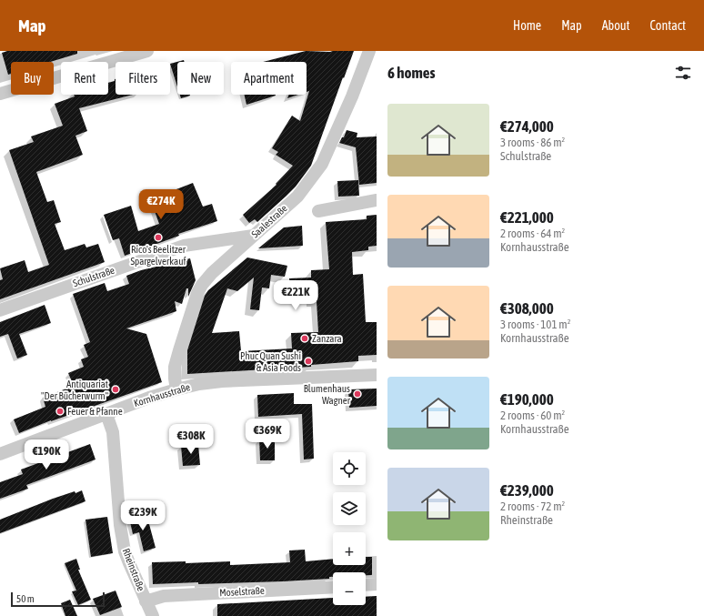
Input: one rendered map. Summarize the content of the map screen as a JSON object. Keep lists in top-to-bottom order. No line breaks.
{"streets":{"street":["Saalestraße","Schulstraße","Kornhausstraße","Rheinstraße","Moselstraße"]},"crossings":[["Saalestraße","Schulstraße"],["Saalestraße","Kornhausstraße"],["Kornhausstraße","Rheinstraße"],["Rheinstraße","Moselstraße"]],"places":["Rico's Beelitzer Spargelverkauf","Zanzara","Phuc Quan Sushi & Asia Foods","Antiquariat \"Der Bücherwurm\"","Blumenhaus Wagner","Feuer & Pfanne"],"scale_bar":"50 m","page":{"header":"Map","nav":["Home","Map","About","Contact"],"heading":"6 homes","chip":["Buy","Rent","Filters","New","Apartment"],"list":[{"name":"€274,000","note":"3 rooms · 86 m² · Schulstraße"},{"name":"€221,000","note":"2 rooms · 64 m² · Kornhausstraße"},{"name":"€308,000","note":"3 rooms · 101 m² · Kornhausstraße"},{"name":"€190,000","note":"2 rooms · 60 m² · Kornhausstraße"},{"name":"€239,000","note":"2 rooms · 72 m² · Rheinstraße"}],"price":["€274K","€221K","€369K","€308K","€190K","€239K"],"map_buttons":["+","−"],"scale":"50 m"}}
